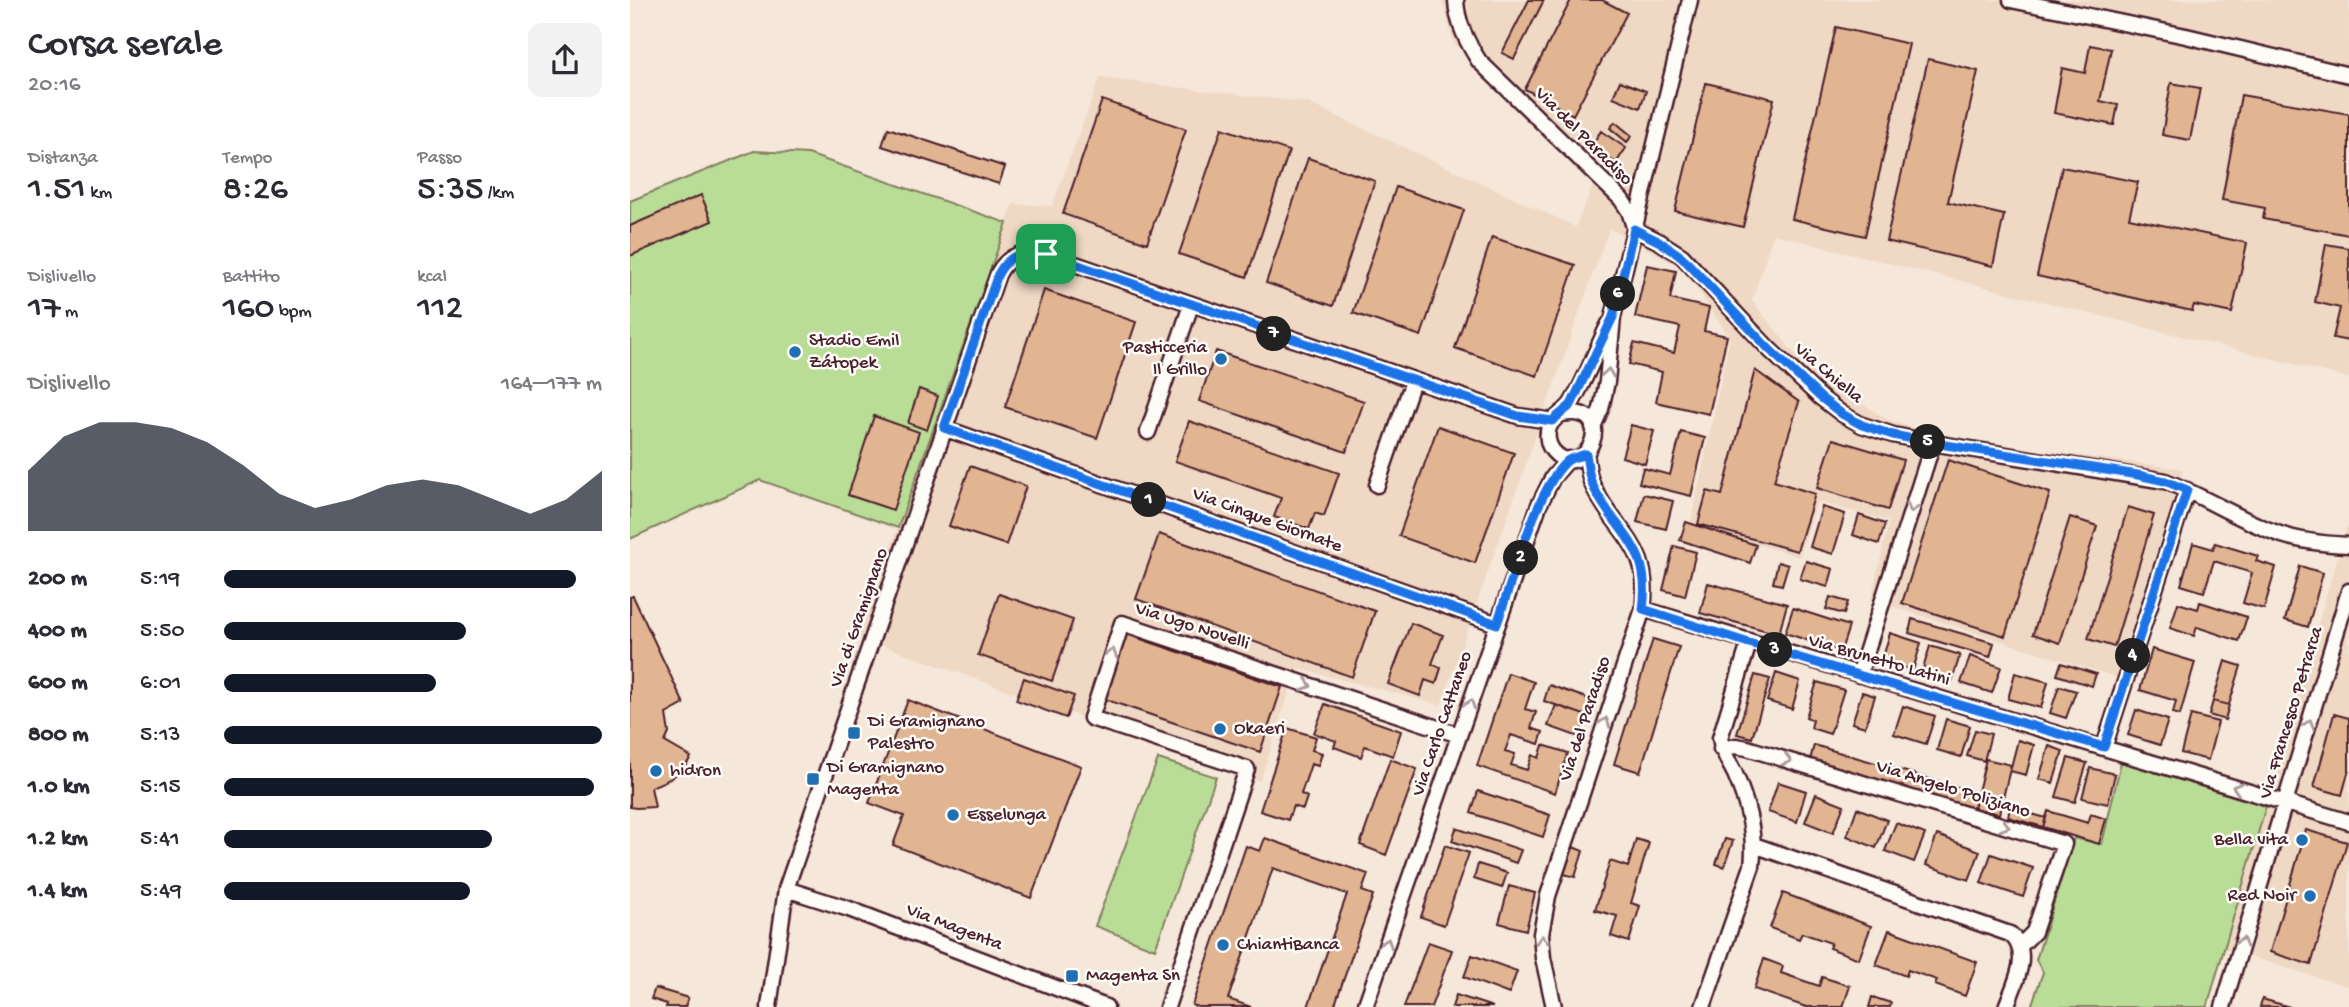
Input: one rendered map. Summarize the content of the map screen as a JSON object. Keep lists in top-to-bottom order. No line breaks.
{"streets":{"street":["Via del Paradiso","Via Chiella","Via Cinque Giornate","Via di Gramignano","Via Ugo Novelli","Via Brunetto Latini","Via Francesco Petrarca","Via Carlo Cattaneo","Via Angelo Poliziano","Via Magenta"]},"crossings":[["Via del Paradiso","Via Chiella"],["Via del Paradiso","Via Brunetto Latini"],["Via del Paradiso","Via Carlo Cattaneo"],["Via Cinque Giornate","Via di Gramignano"],["Via Cinque Giornate","Via Carlo Cattaneo"],["Via di Gramignano","Via Magenta"],["Via Ugo Novelli","Via Carlo Cattaneo"],["Via Brunetto Latini","Via Francesco Petrarca"]],"one_way":["Via Francesco Petrarca","Via Carlo Cattaneo"],"places":{"other":["Stadio Emil Zátopek","Pasticceria Il Grillo","Okaeri","hidron","Esselunga","Bella vita","Red Noir","ChiantiBanca"],"transit":["Di Gramignano Palestro","Di Gramignano Magenta","Magenta Sn"]},"page":{"heading":["Corsa serale","20:16"],"stats":[["Distanza","1.51 km"],["Tempo","8:26"],["Passo","5:35 /km"],["Dislivello","17 m"],["Battito","160 bpm"],["kcal","112"]],"pins":["6","7","5","1","2","3","4"],"chart":["Dislivello","164–177 m"],"list":[{"name":"200 m","note":"5:19"},{"name":"400 m","note":"5:50"},{"name":"600 m","note":"6:01"},{"name":"800 m","note":"5:13"},{"name":"1.0 km","note":"5:15"},{"name":"1.2 km","note":"5:41"},{"name":"1.4 km","note":"5:49"}]}}
